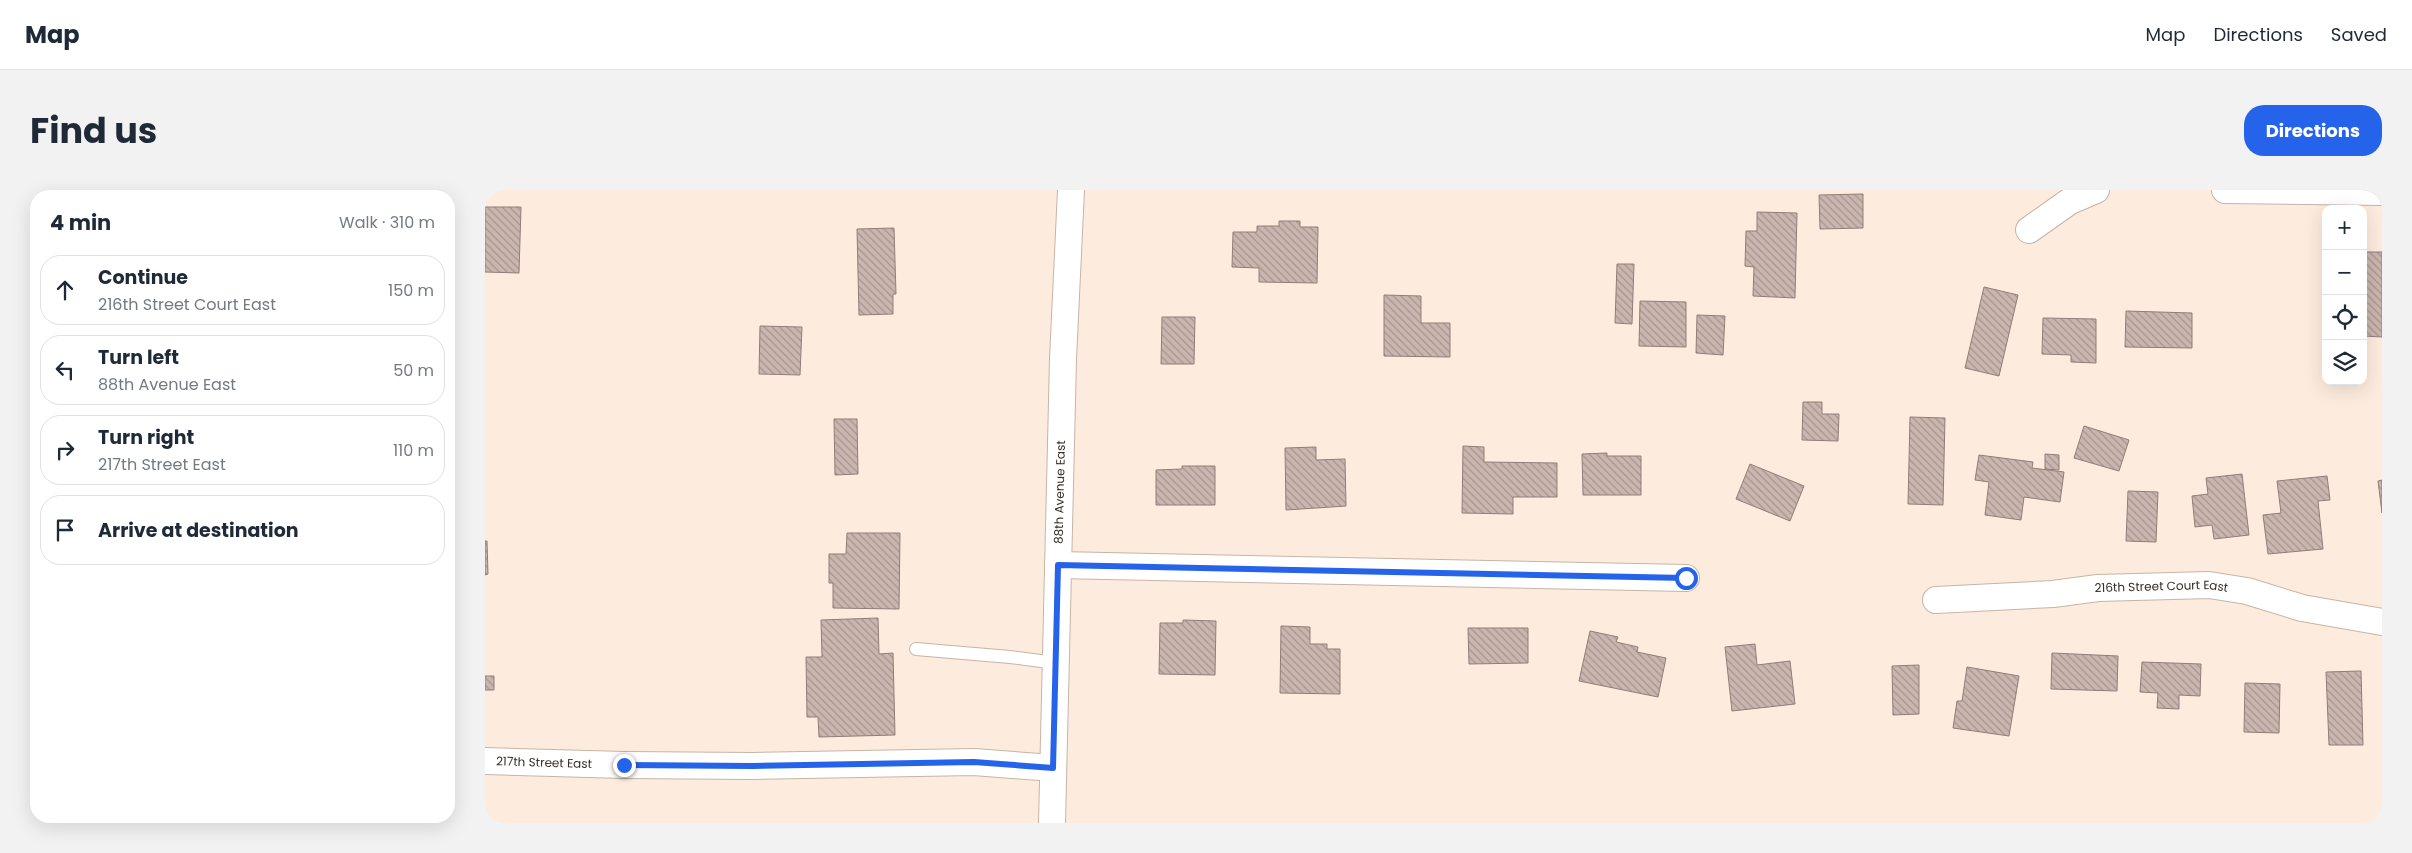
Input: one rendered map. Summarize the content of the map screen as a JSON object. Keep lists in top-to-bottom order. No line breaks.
{"streets":{"street":["88th Avenue East","216th Street Court East","217th Street East"]},"crossings":[["88th Avenue East","217th Street East"]],"page":{"header":"Map","nav":["Map","Directions","Saved"],"title":"Find us","buttons":"Directions","heading":["4 min","Walk · 310 m"],"map_buttons":["+","−"],"list":[["Continue","216th Street Court East","150 m"],["Turn left","88th Avenue East","50 m"],["Turn right","217th Street East","110 m"],"Arrive at destination"]}}
